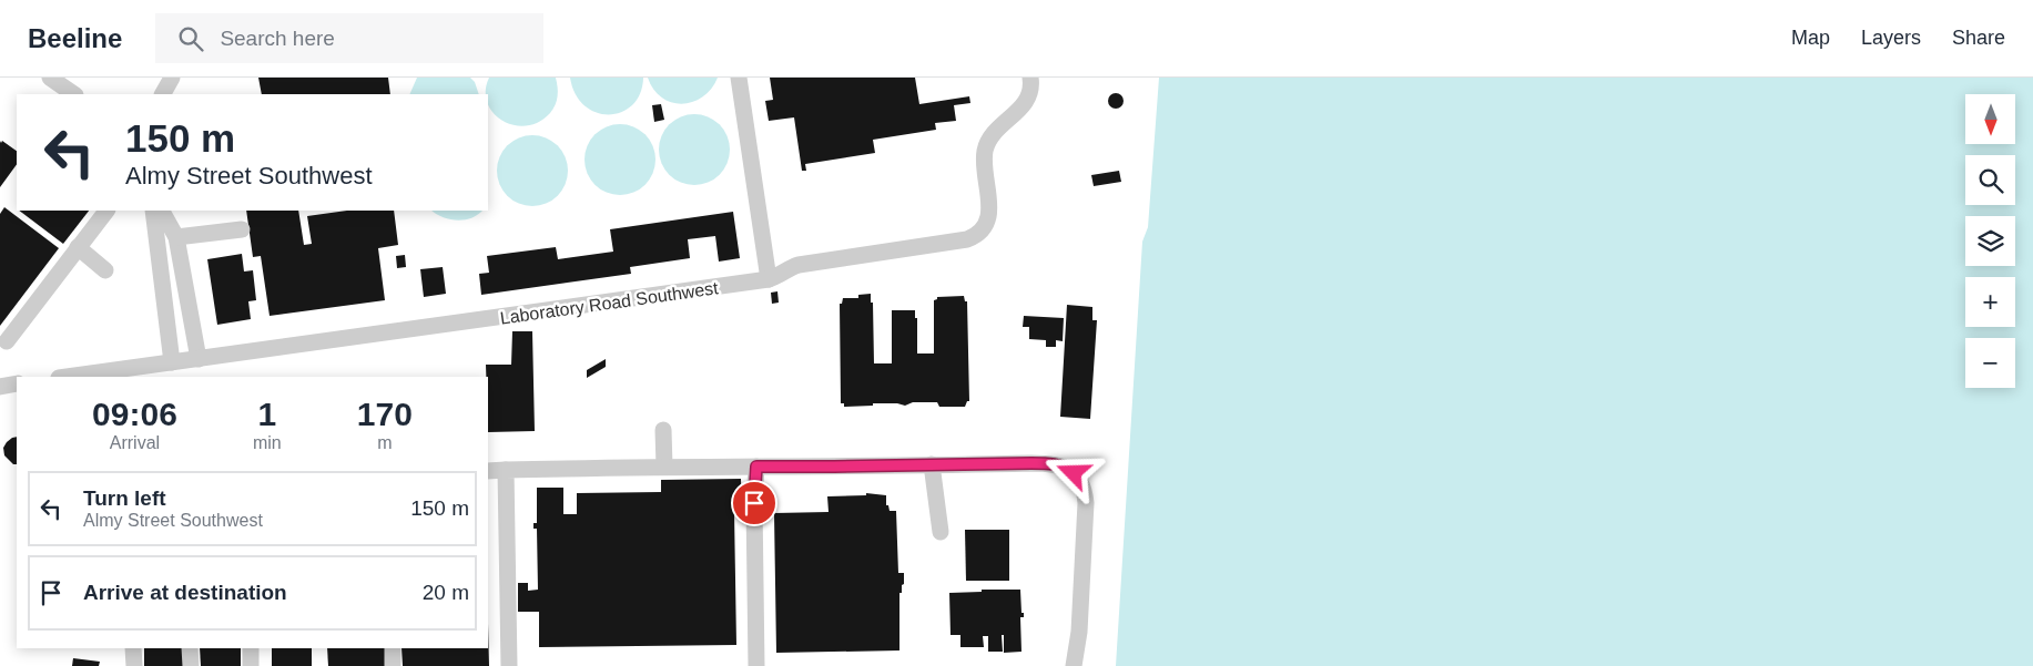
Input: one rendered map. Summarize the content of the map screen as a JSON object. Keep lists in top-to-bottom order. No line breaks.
{"streets":{"lane":["Laboratory Road Southwest"]},"north":"bottom","page":{"header":"Beeline","search":"Search here","nav":["Map","Layers","Share"],"map_buttons":["+","−"],"turn":["150 m","Almy Street Southwest"],"eta":["09:06","Arrival","1","min","170","m"],"list":[{"name":"Turn left","note":"Almy Street Southwest","value":"150 m"},{"name":"Arrive at destination","value":"20 m"}]}}
